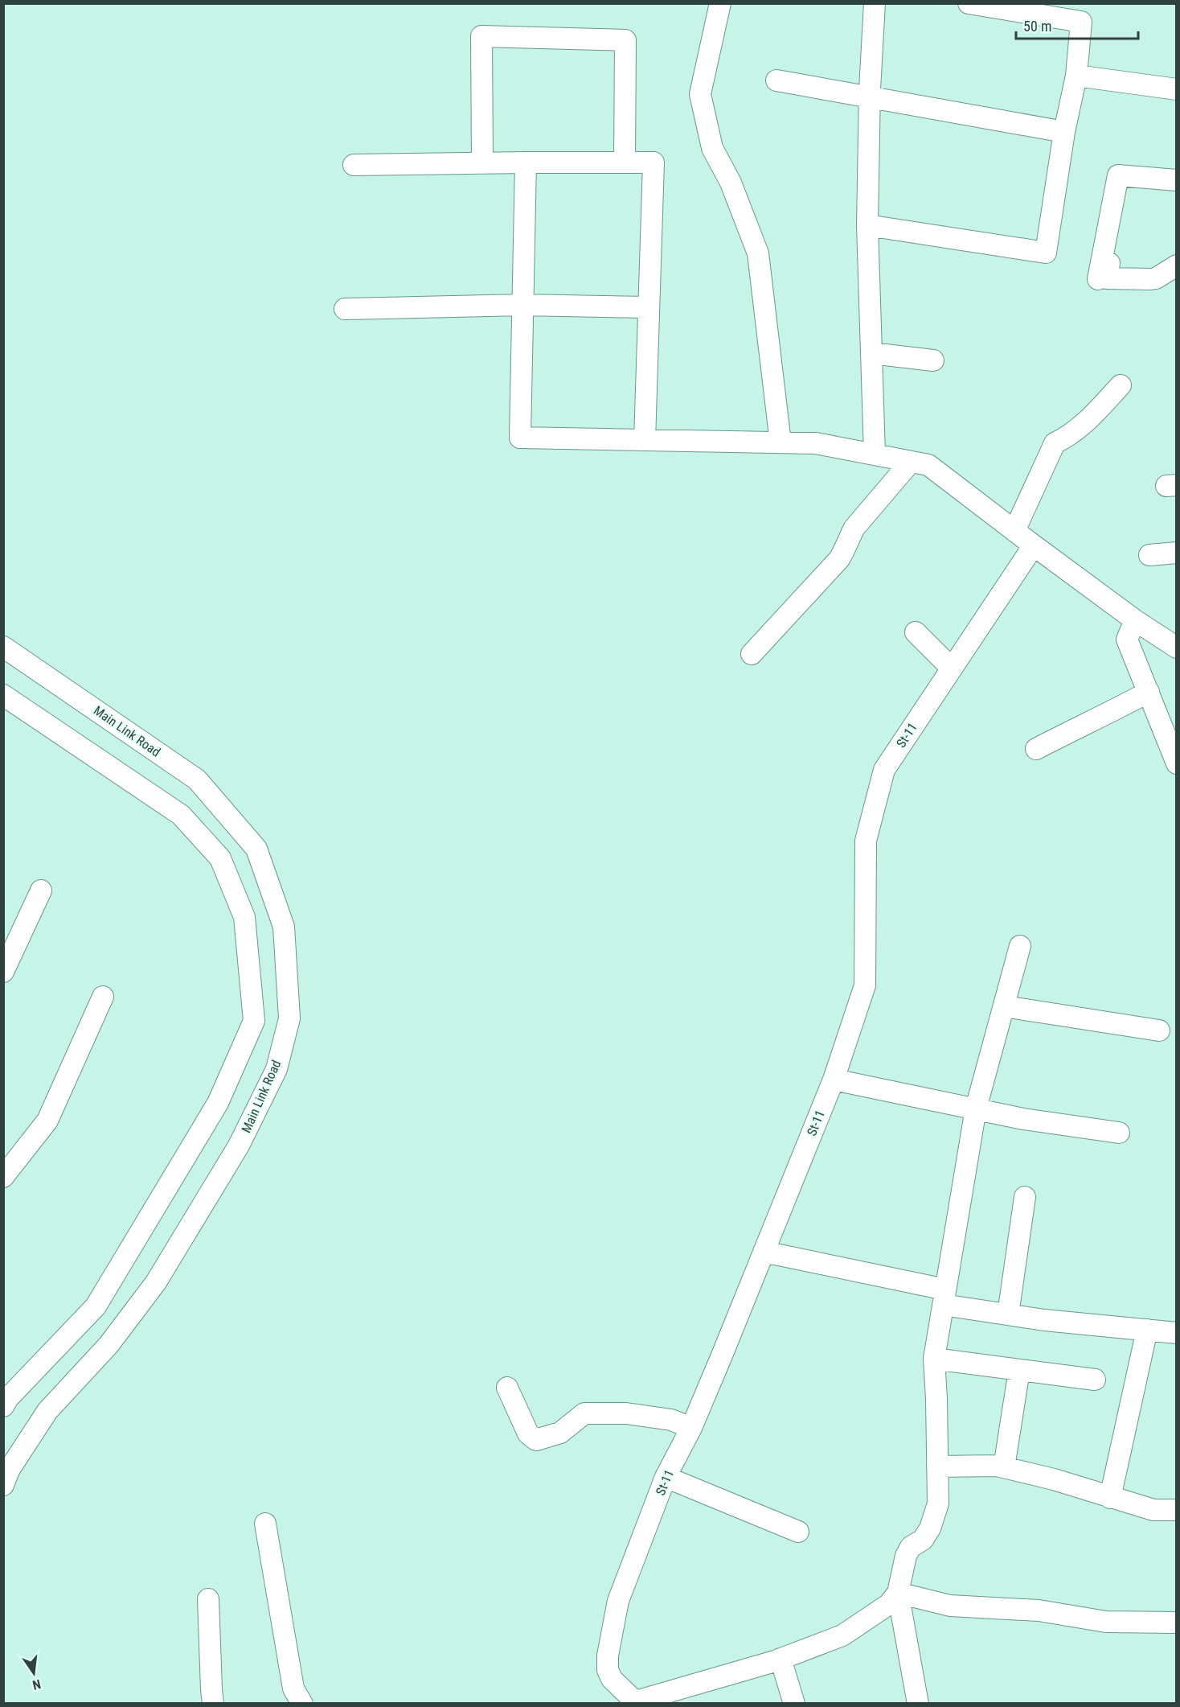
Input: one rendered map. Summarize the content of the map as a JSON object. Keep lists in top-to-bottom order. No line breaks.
{"streets":{"street":["Main Link Road","St-11"]},"scale_bar":"50 m","north":"bottom"}
